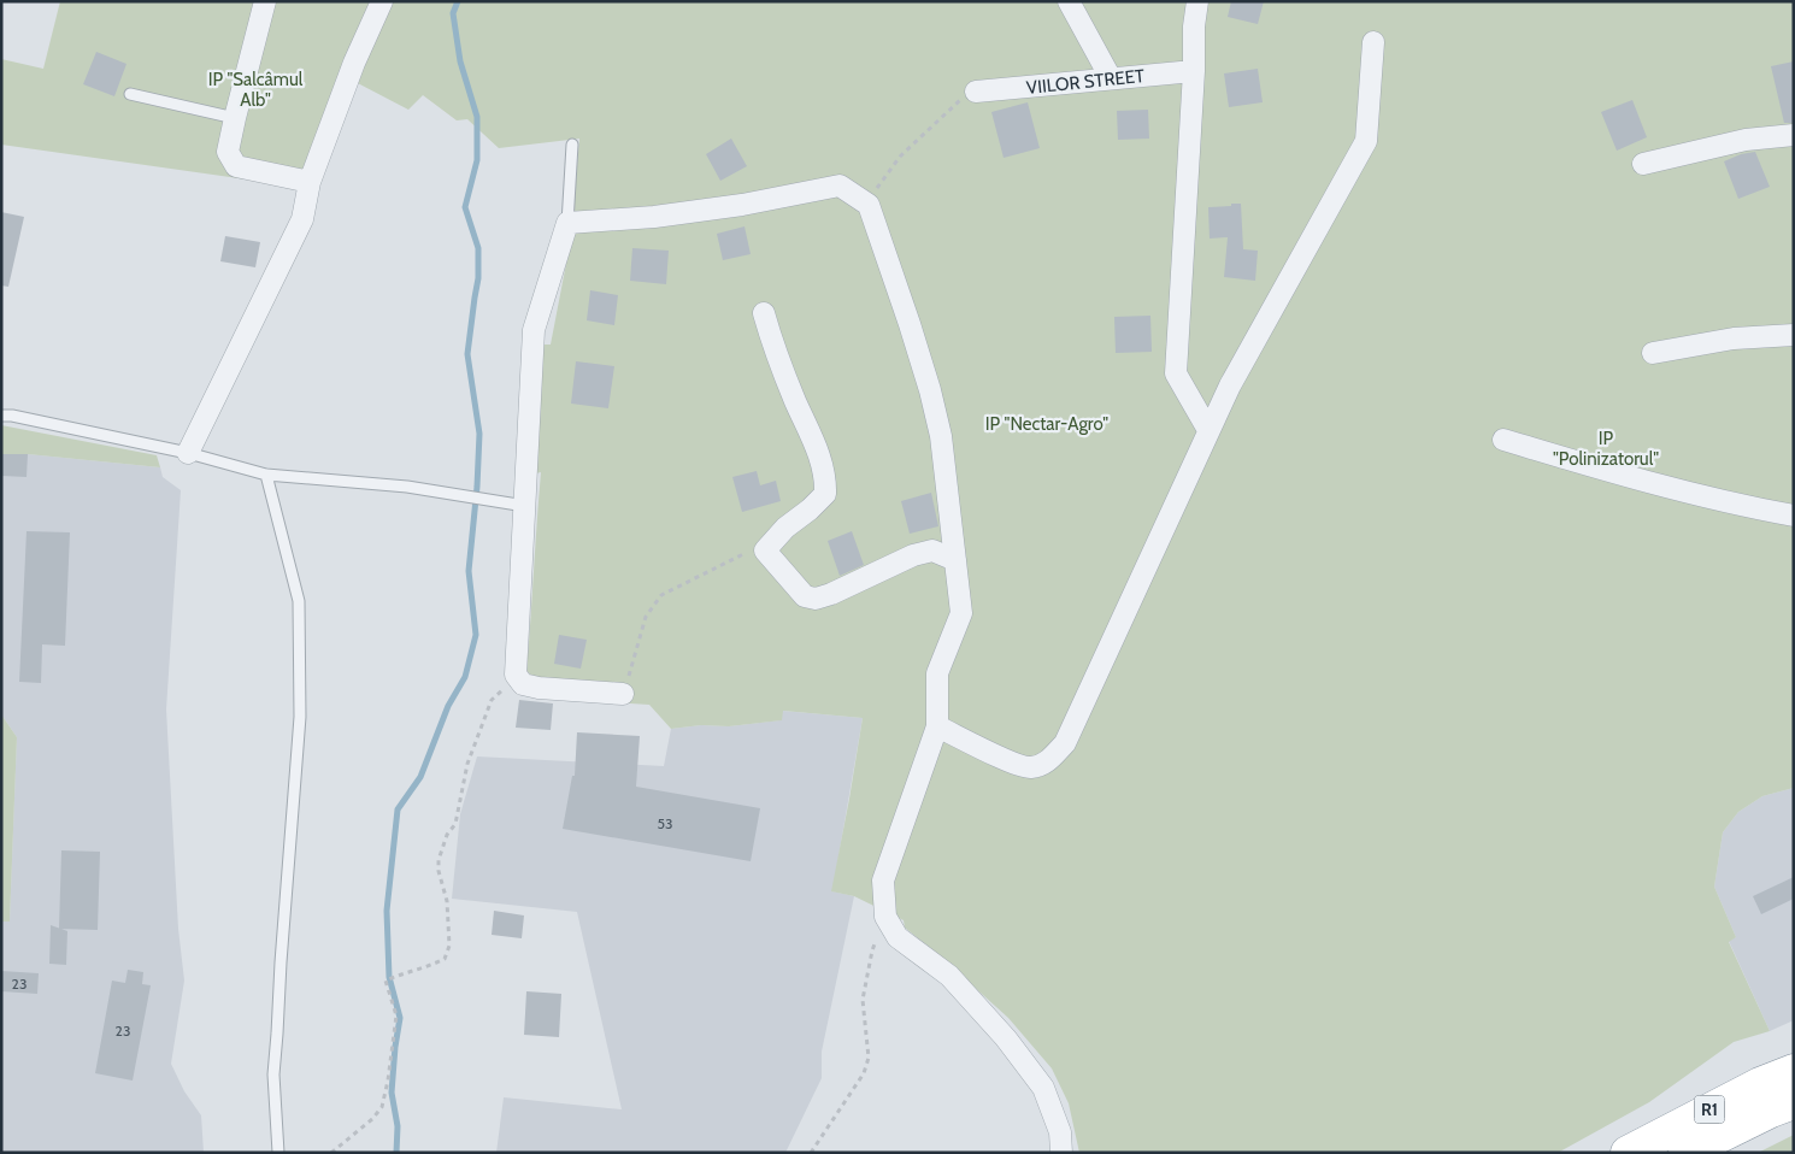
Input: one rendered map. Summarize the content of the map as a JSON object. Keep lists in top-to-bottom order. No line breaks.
{"streets":{"highway":["R1"],"street":["VIILOR STREET"]},"parks":["IP \"Salcâmul Alb\"","IP \"Nectar-Agro\"","IP \"Polinizatorul\""],"house_numbers":["53","23","23"]}
